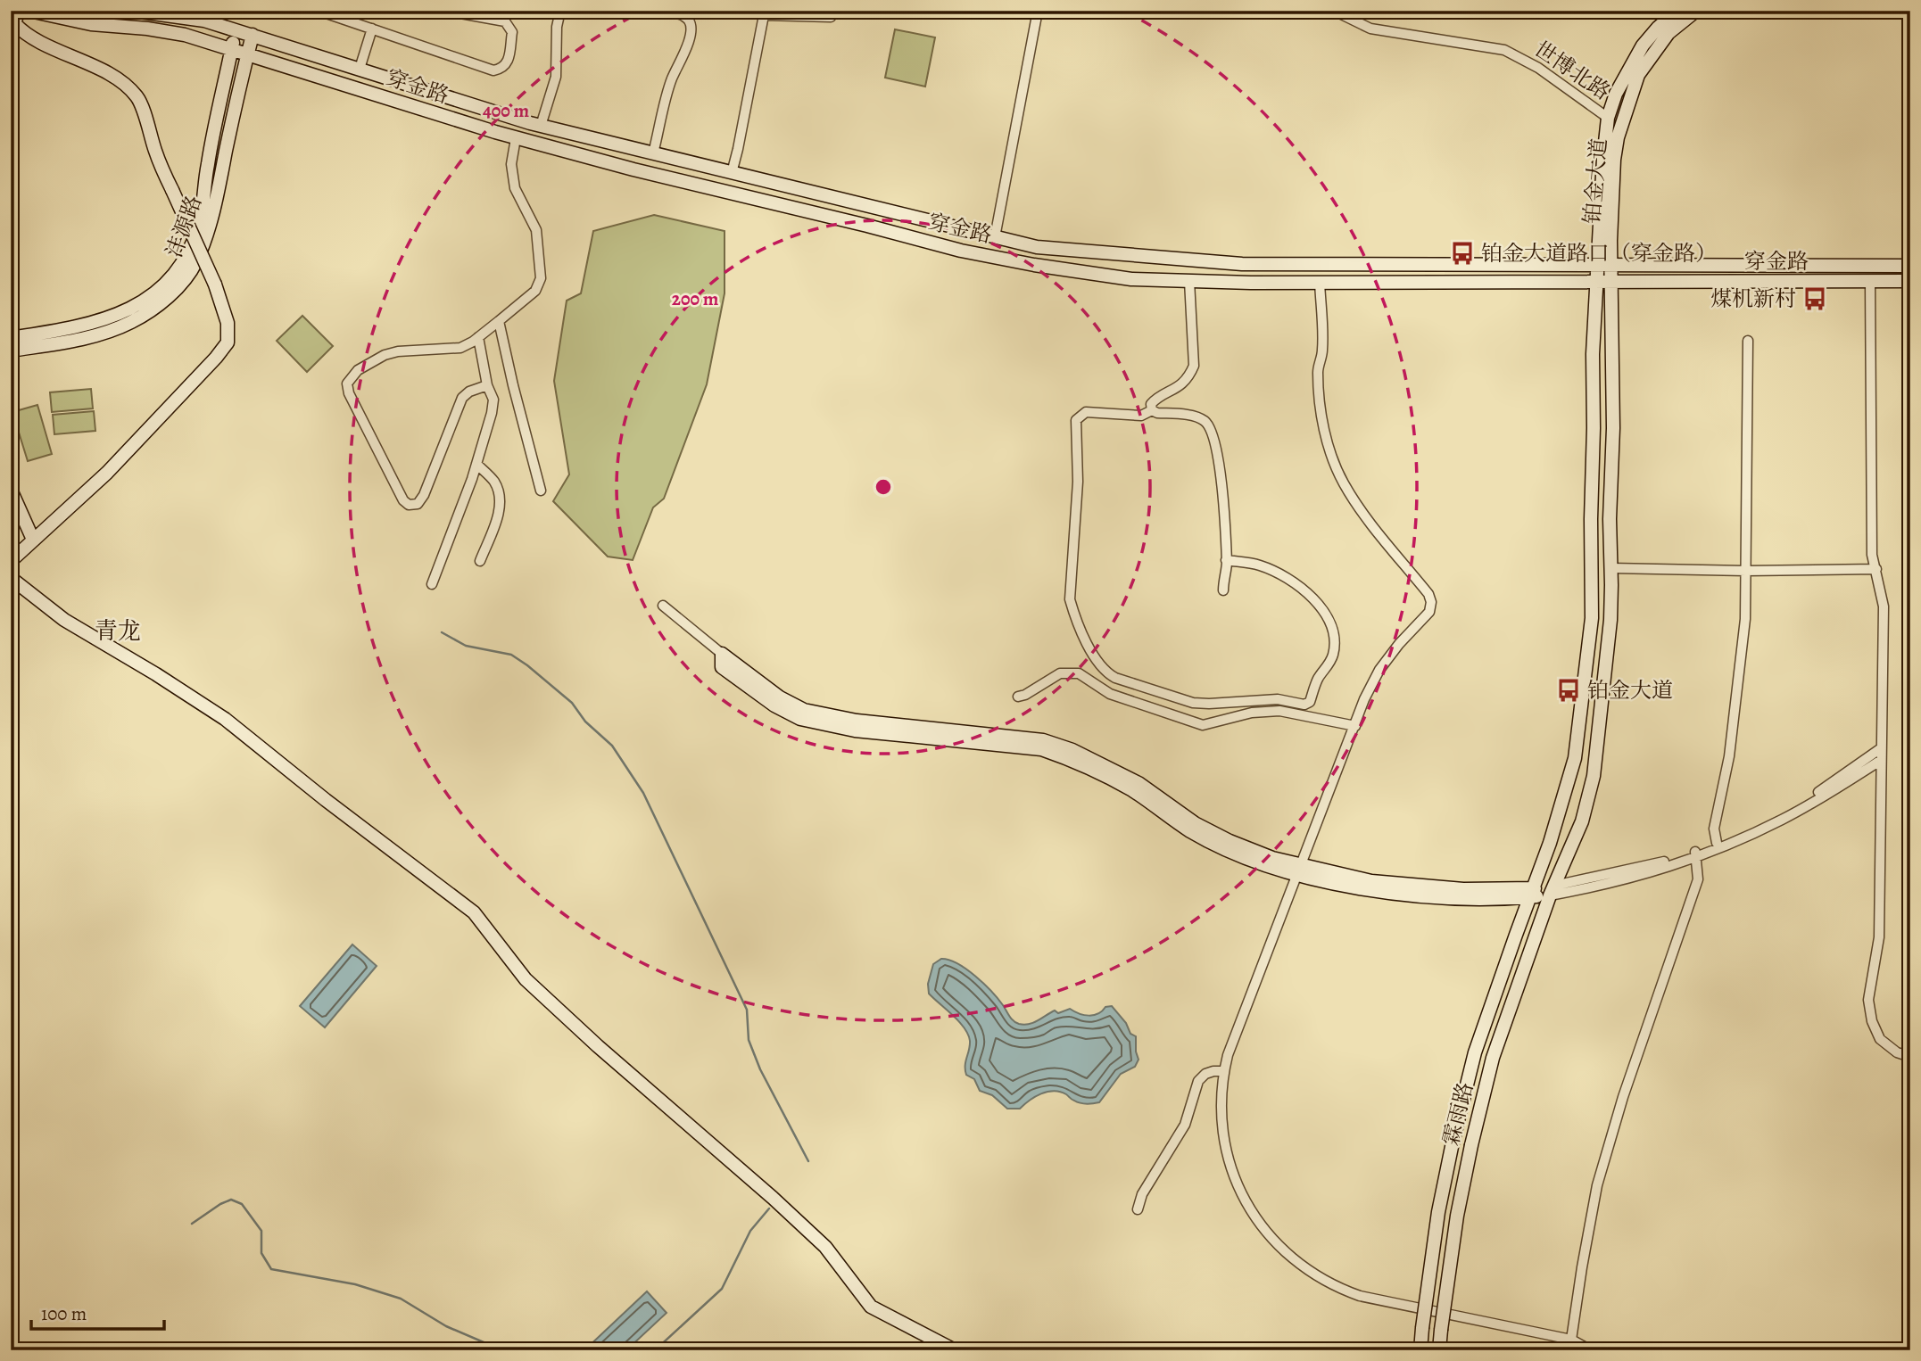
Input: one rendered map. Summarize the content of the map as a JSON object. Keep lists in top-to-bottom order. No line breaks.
{"streets":{"main road":["穿金路","铂金大道","沣源路","霖雨路"],"street":["世博北路"]},"crossings":[["世博北路","铂金大道"],["穿金路","铂金大道"],["穿金路","沣源路"],["铂金大道","霖雨路"]],"districts":["青龙"],"places":{"bus stop":["铂金大道路口（穿金路）","煤机新村","铂金大道"]},"scale_bar":"100 m","rings":["400 m","200 m"]}
